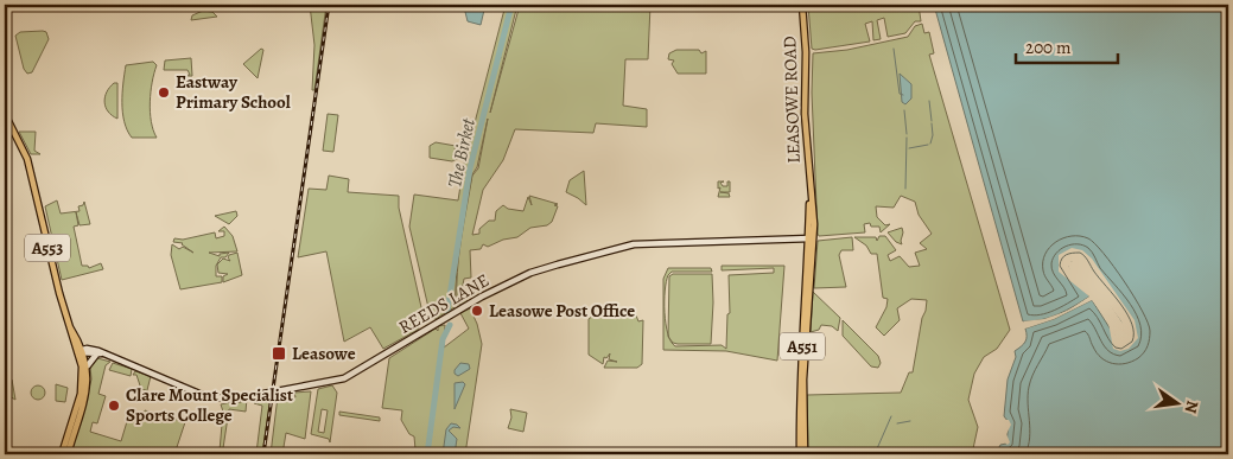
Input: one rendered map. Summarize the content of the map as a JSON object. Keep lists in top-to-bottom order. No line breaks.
{"streets":{"main road":["LEASOWE ROAD","A553","A551"],"street":["REEDS LANE"]},"crossings":[["LEASOWE ROAD","REEDS LANE"],["A553","REEDS LANE"]],"water":["The Birket"],"places":{"other":["Eastway Primary School","Leasowe Post Office","Clare Mount Specialist Sports College"],"transit":["Leasowe"]},"scale_bar":"200 m","north":"right"}
